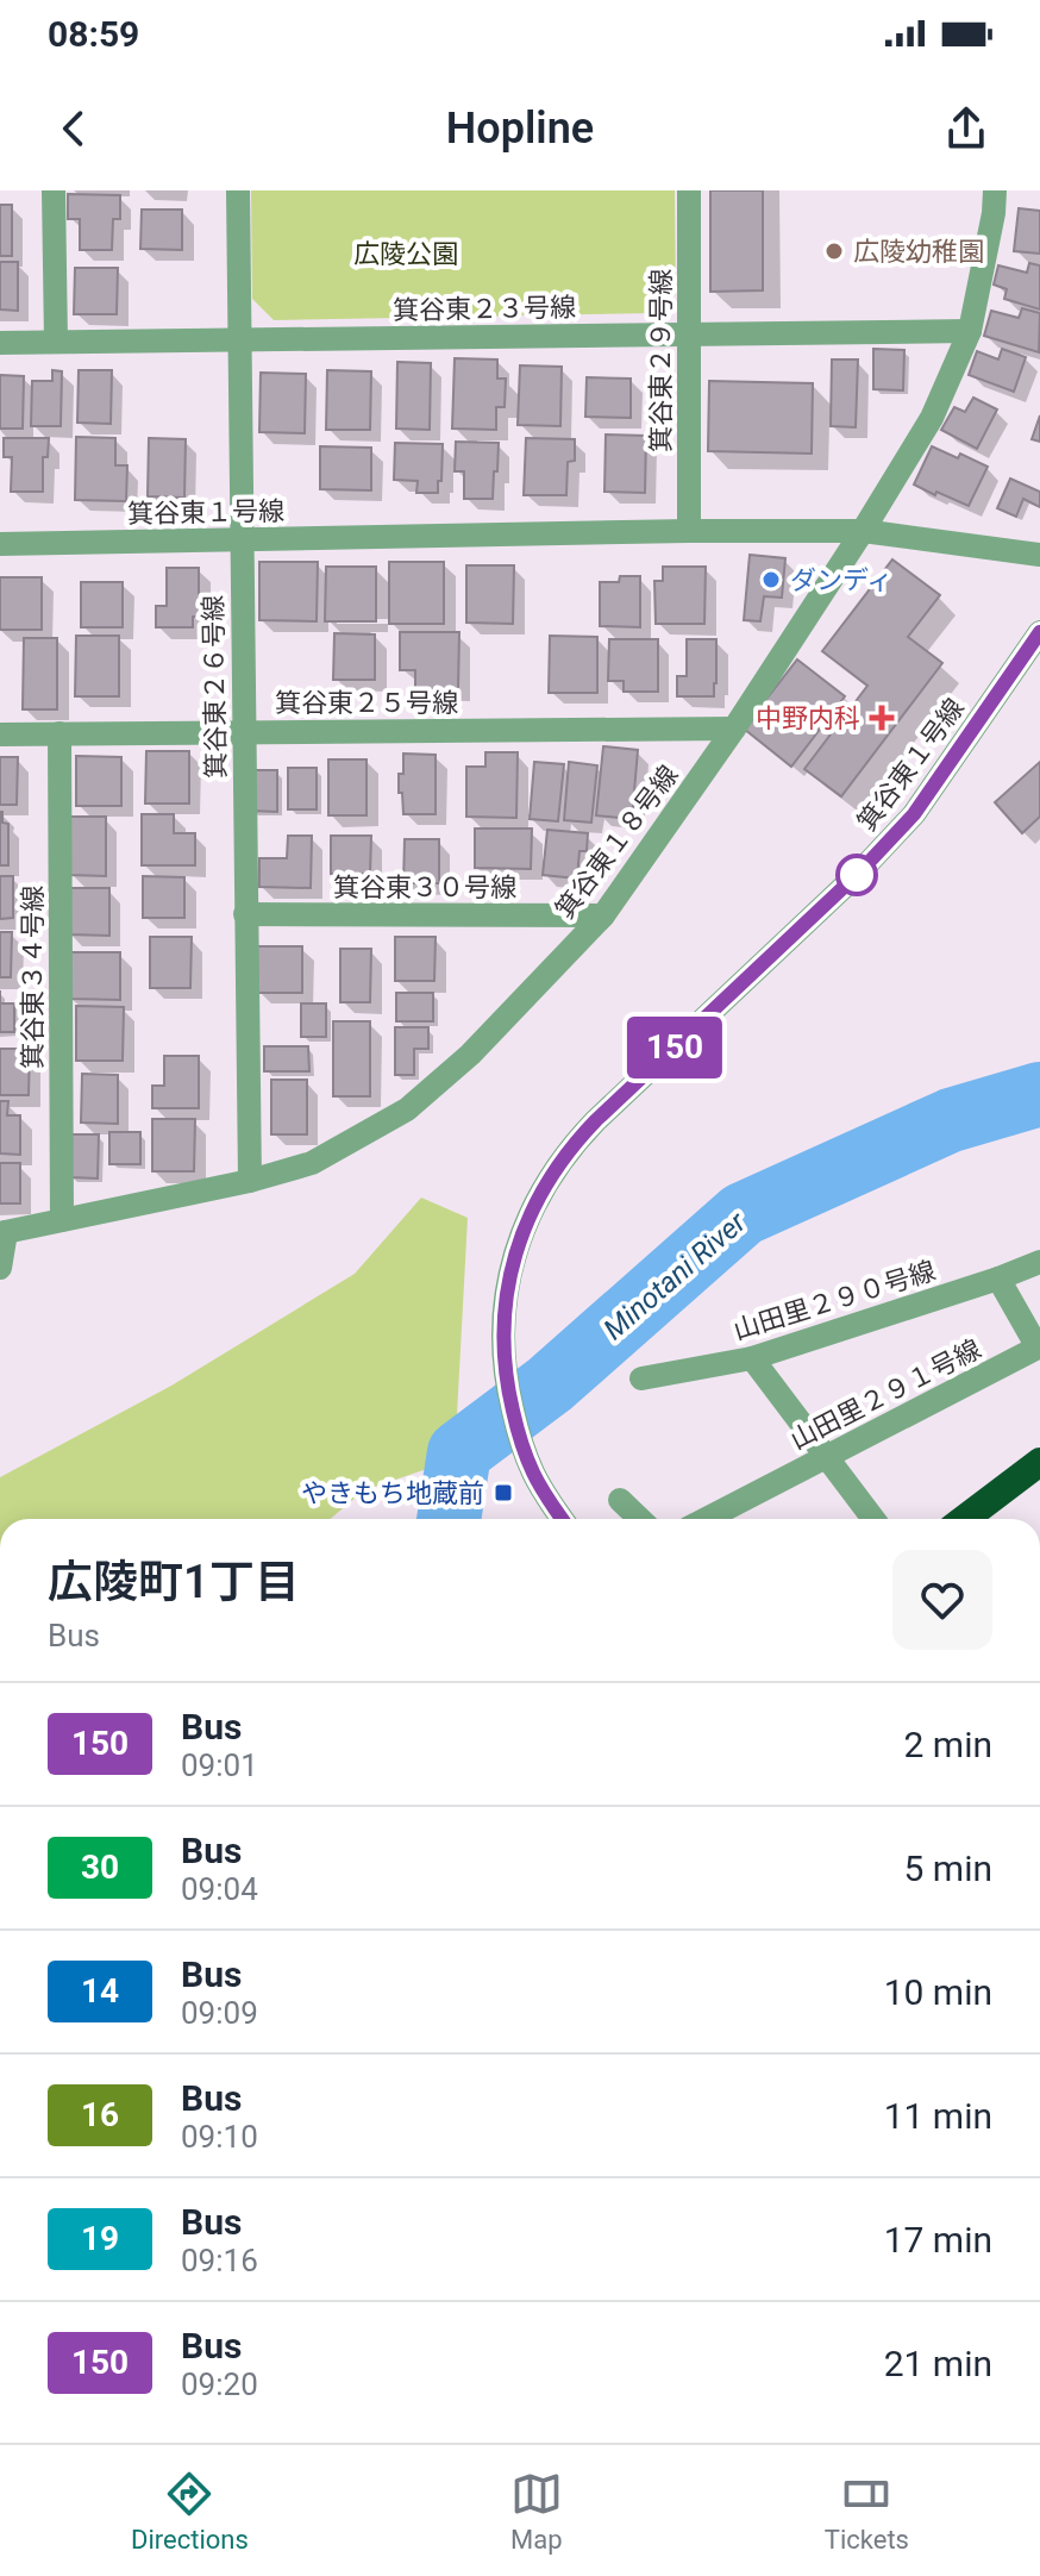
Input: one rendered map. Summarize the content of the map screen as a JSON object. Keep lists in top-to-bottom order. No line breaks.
{"streets":{"street":["箕谷東２３号線","箕谷東２９号線","箕谷東１号線","箕谷東２６号線","箕谷東２５号線","箕谷東１８号線","箕谷東３０号線","箕谷東３４号線","山田里２９０号線","山田里２９１号線"]},"crossings":[["箕谷東２３号線","箕谷東２９号線"],["箕谷東２３号線","箕谷東２６号線"],["箕谷東２３号線","箕谷東１８号線"],["箕谷東２９号線","箕谷東１号線"],["箕谷東１号線","箕谷東２６号線"],["箕谷東１号線","箕谷東１８号線"],["箕谷東２６号線","箕谷東２５号線"],["箕谷東２６号線","箕谷東１８号線"],["箕谷東２６号線","箕谷東３０号線"],["箕谷東２５号線","箕谷東１８号線"],["箕谷東２５号線","箕谷東３４号線"],["箕谷東１８号線","箕谷東３０号線"],["箕谷東１８号線","箕谷東３４号線"],["山田里２９０号線","山田里２９１号線"]],"water":["Minotani River"],"parks":["広陵公園"],"places":{"other":["広陵幼稚園","ダンディ"],"health":["中野内科"],"transit":["やきもち地蔵前"]},"lines":["bus line 150"],"page":{"status":"08:59","header":"Hopline","on_map":"150","heading":["広陵町1丁目","Bus"],"list":[{"mark":"150","name":"Bus","note":"09:01","value":"2 min"},{"mark":"30","name":"Bus","note":"09:04","value":"5 min"},{"mark":"14","name":"Bus","note":"09:09","value":"10 min"},{"mark":"16","name":"Bus","note":"09:10","value":"11 min"},{"mark":"19","name":"Bus","note":"09:16","value":"17 min"},{"mark":"150","name":"Bus","note":"09:20","value":"21 min"}],"tabs":["Directions","Map","Tickets"]}}
